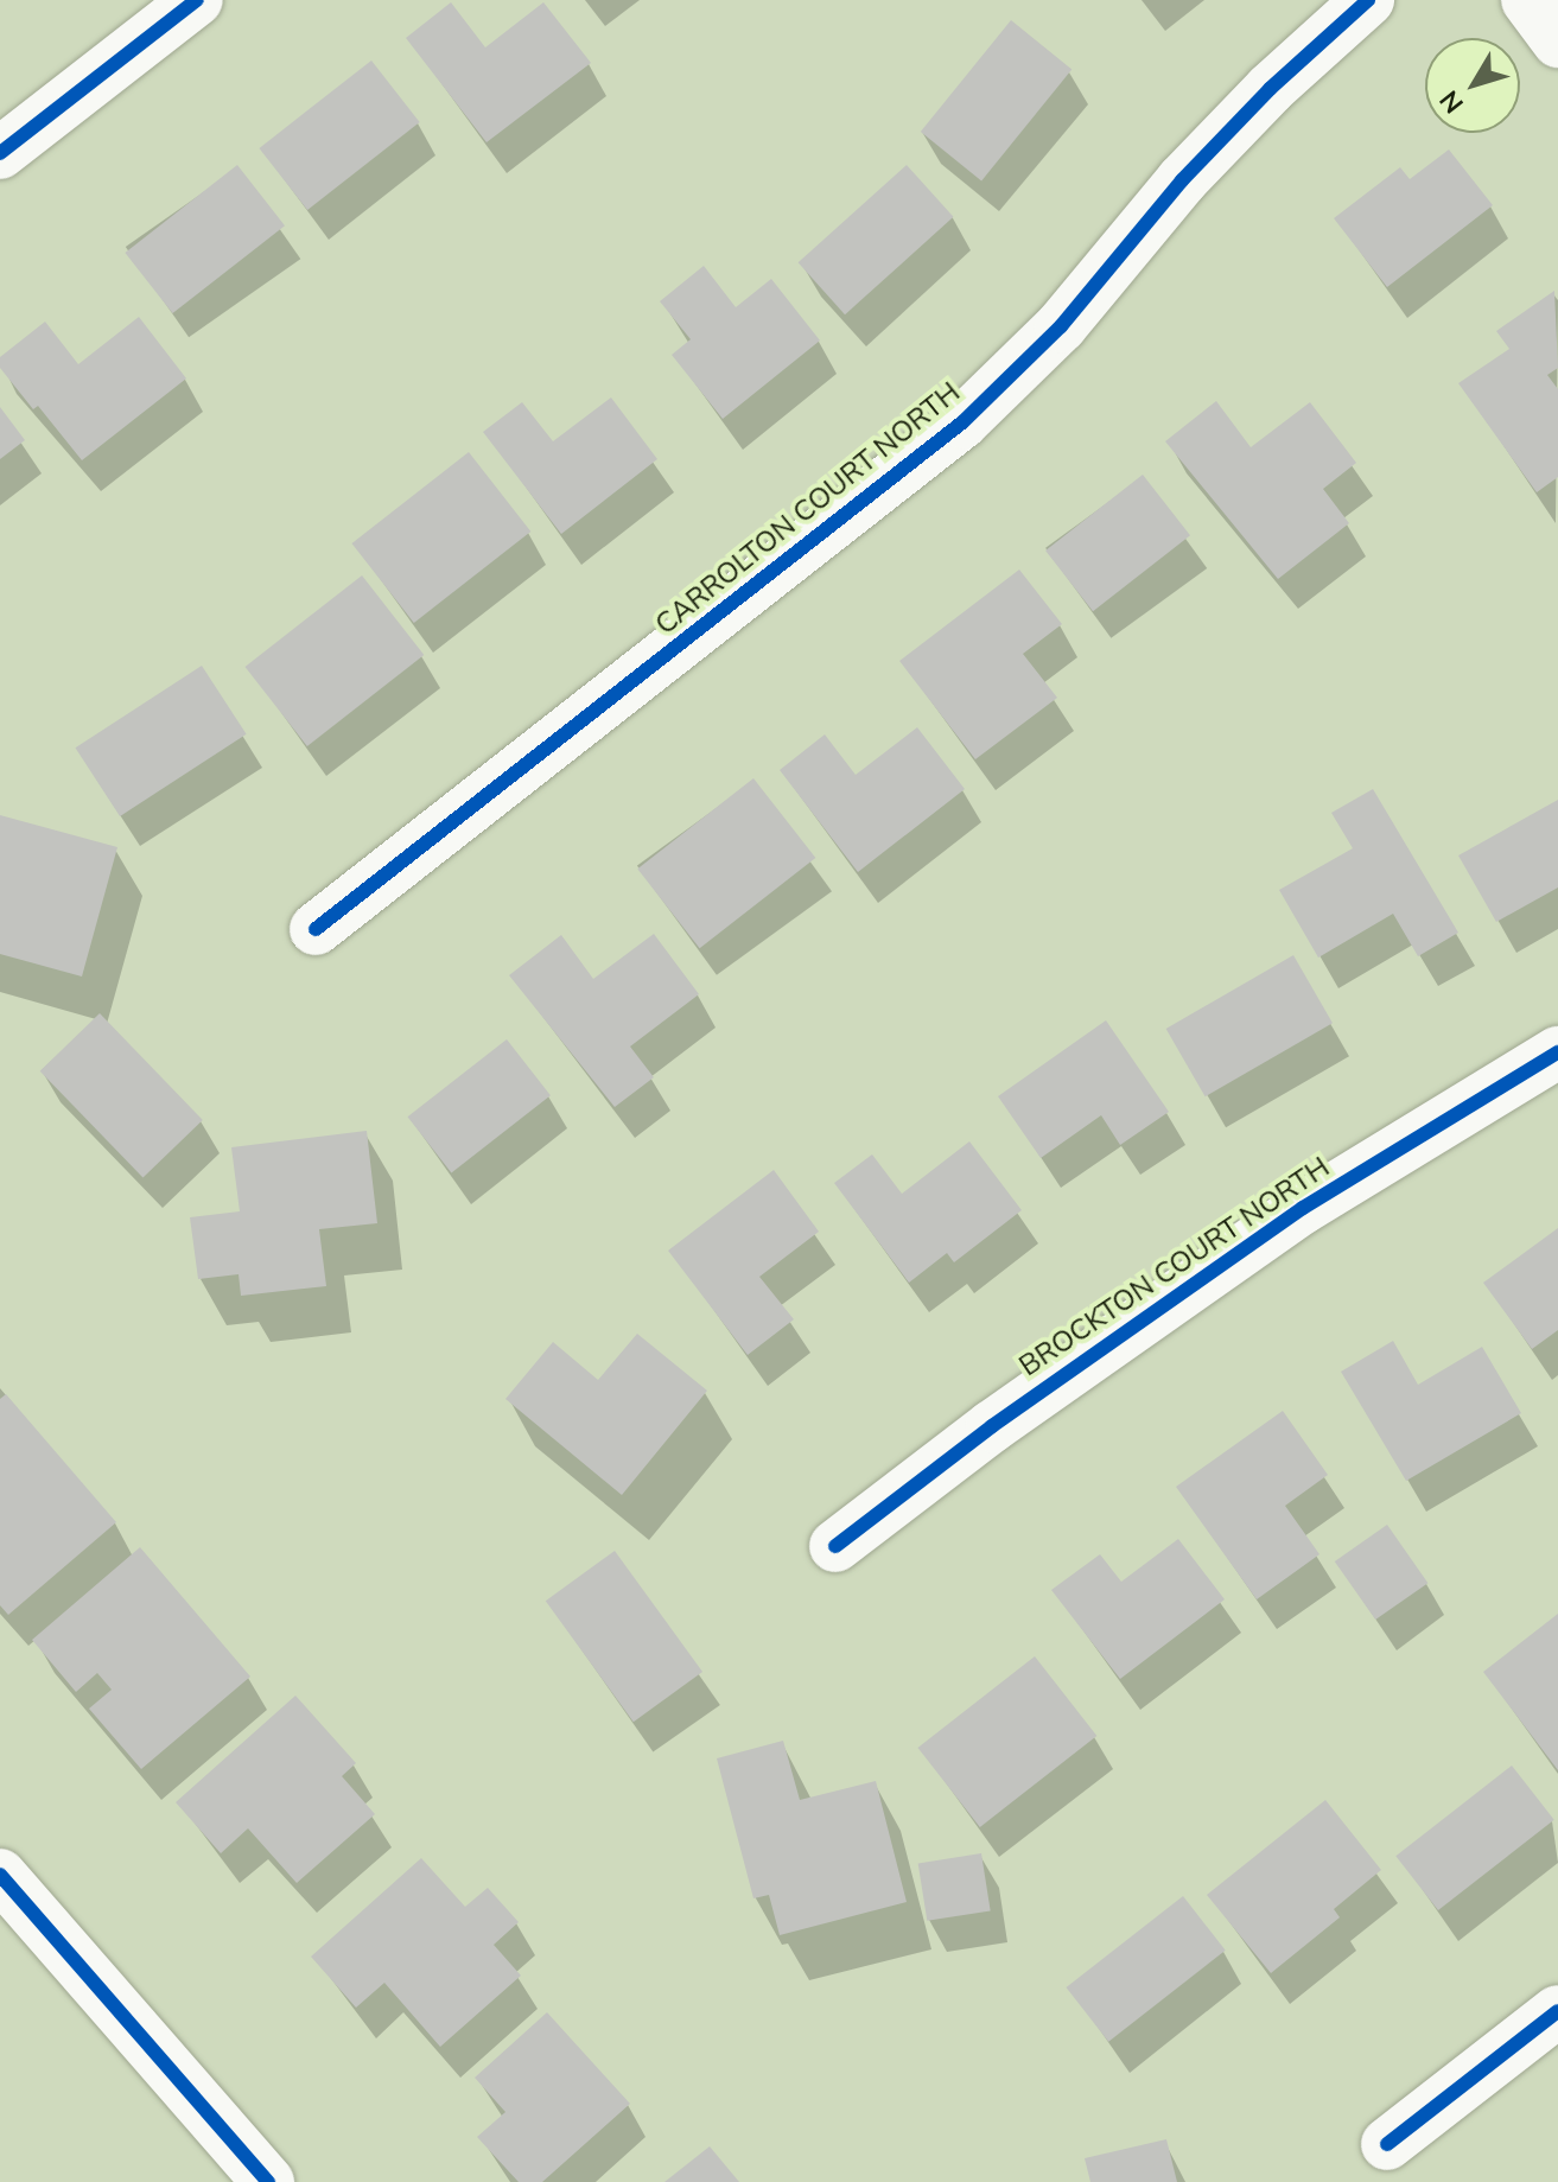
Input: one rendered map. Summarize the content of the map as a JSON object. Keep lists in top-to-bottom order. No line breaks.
{"streets":{"street":["CARROLTON COURT NORTH","BROCKTON COURT NORTH"]},"north":"bottom left"}
